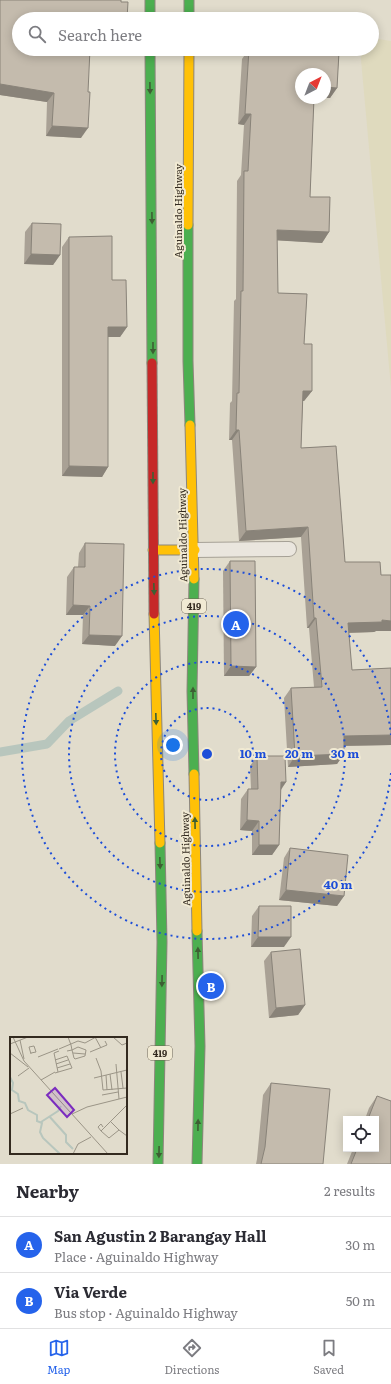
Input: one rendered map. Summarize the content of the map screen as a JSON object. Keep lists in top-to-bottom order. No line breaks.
{"streets":{"highway":["Aguinaldo Highway","419"]},"north":"top right","page":{"search":"Search here","pins":["A","B"],"heading":["Nearby","2 results"],"list":[{"mark":"A","name":"San Agustin 2 Barangay Hall","note":"Place · Aguinaldo Highway","value":"30 m"},{"mark":"B","name":"Via Verde","note":"Bus stop · Aguinaldo Highway","value":"50 m"}],"nav":["Map","Directions","Saved"]},"rings":["10 m","20 m","30 m","40 m"]}
